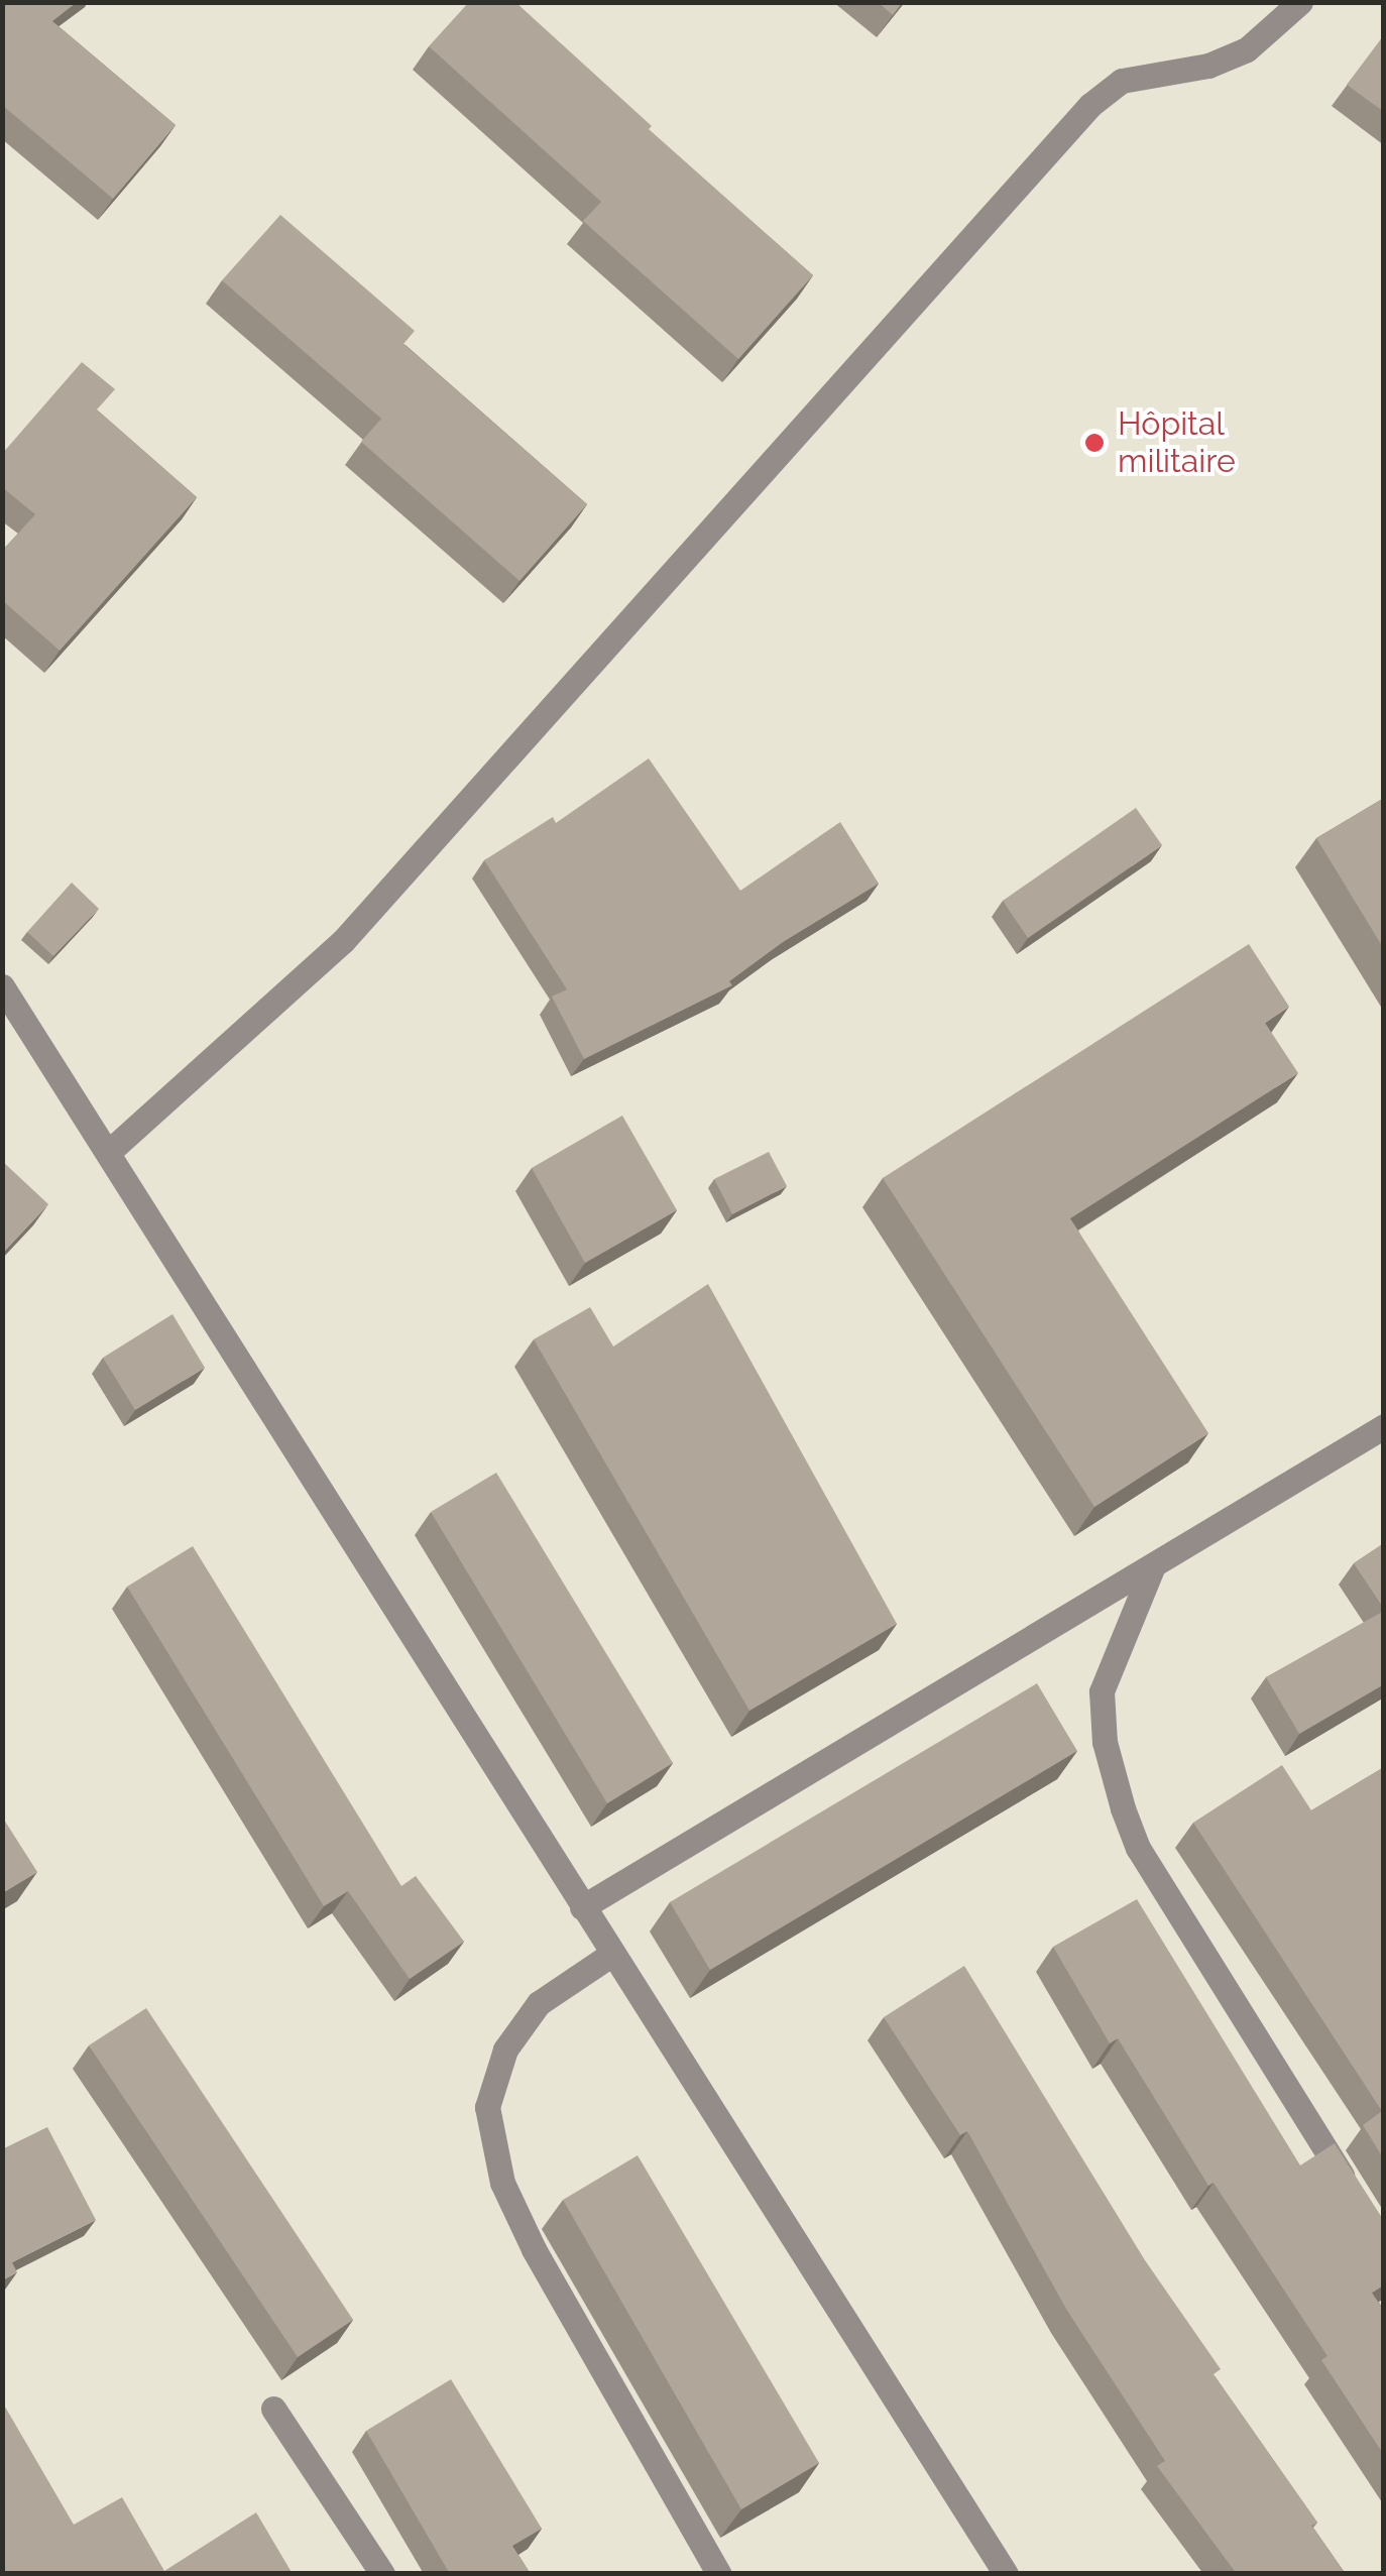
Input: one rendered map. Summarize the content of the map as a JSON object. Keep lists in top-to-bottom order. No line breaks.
{"places":["Hôpital militaire"]}
